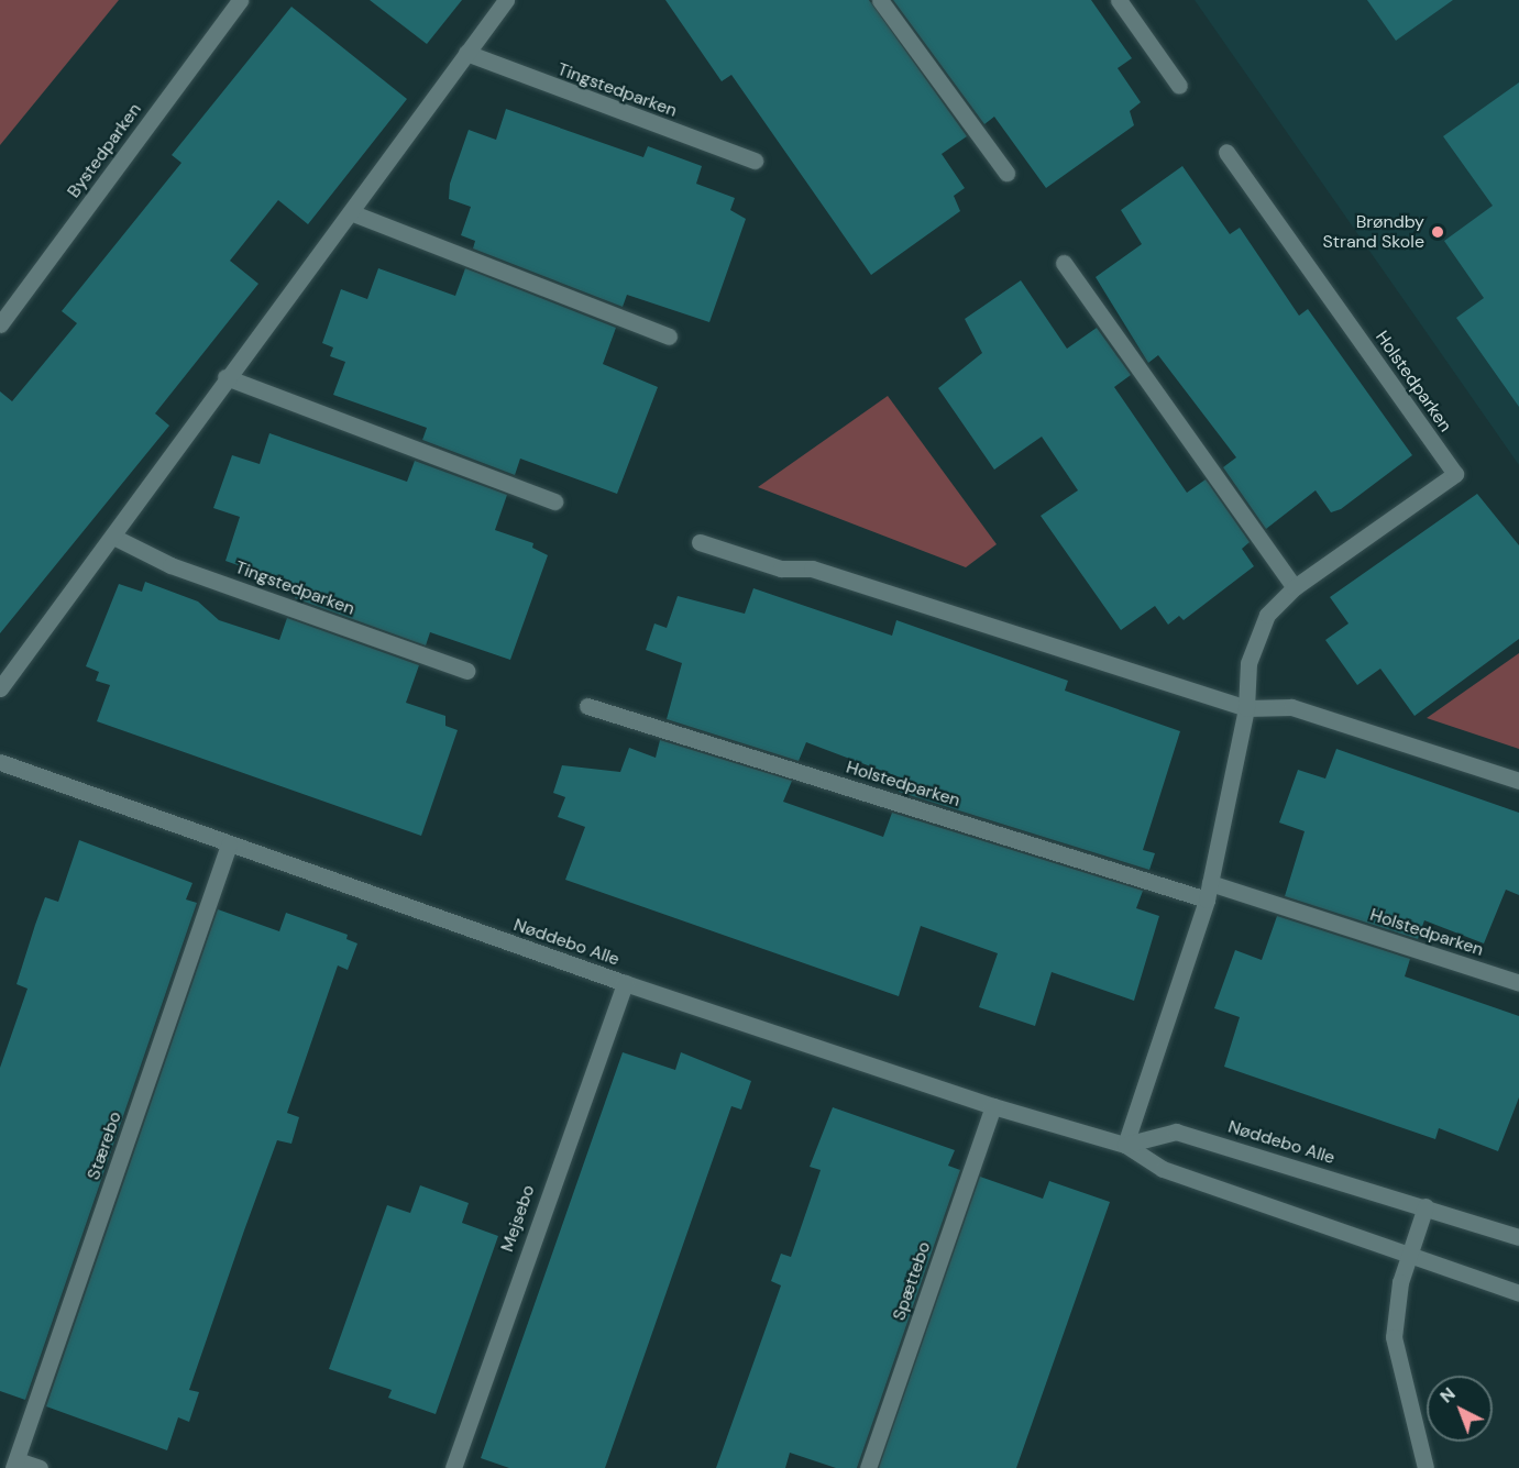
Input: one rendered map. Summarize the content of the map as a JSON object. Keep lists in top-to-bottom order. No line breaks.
{"streets":{"street":["Tingstedparken","Bystedparken","Holstedparken","Nøddebo Alle","Stærebo","Mejsebo","Spættebo"]},"crossings":[["Holstedparken","Nøddebo Alle"],["Nøddebo Alle","Stærebo"],["Nøddebo Alle","Mejsebo"],["Nøddebo Alle","Spættebo"]],"places":["Brøndby Strand Skole"],"north":"top left"}
